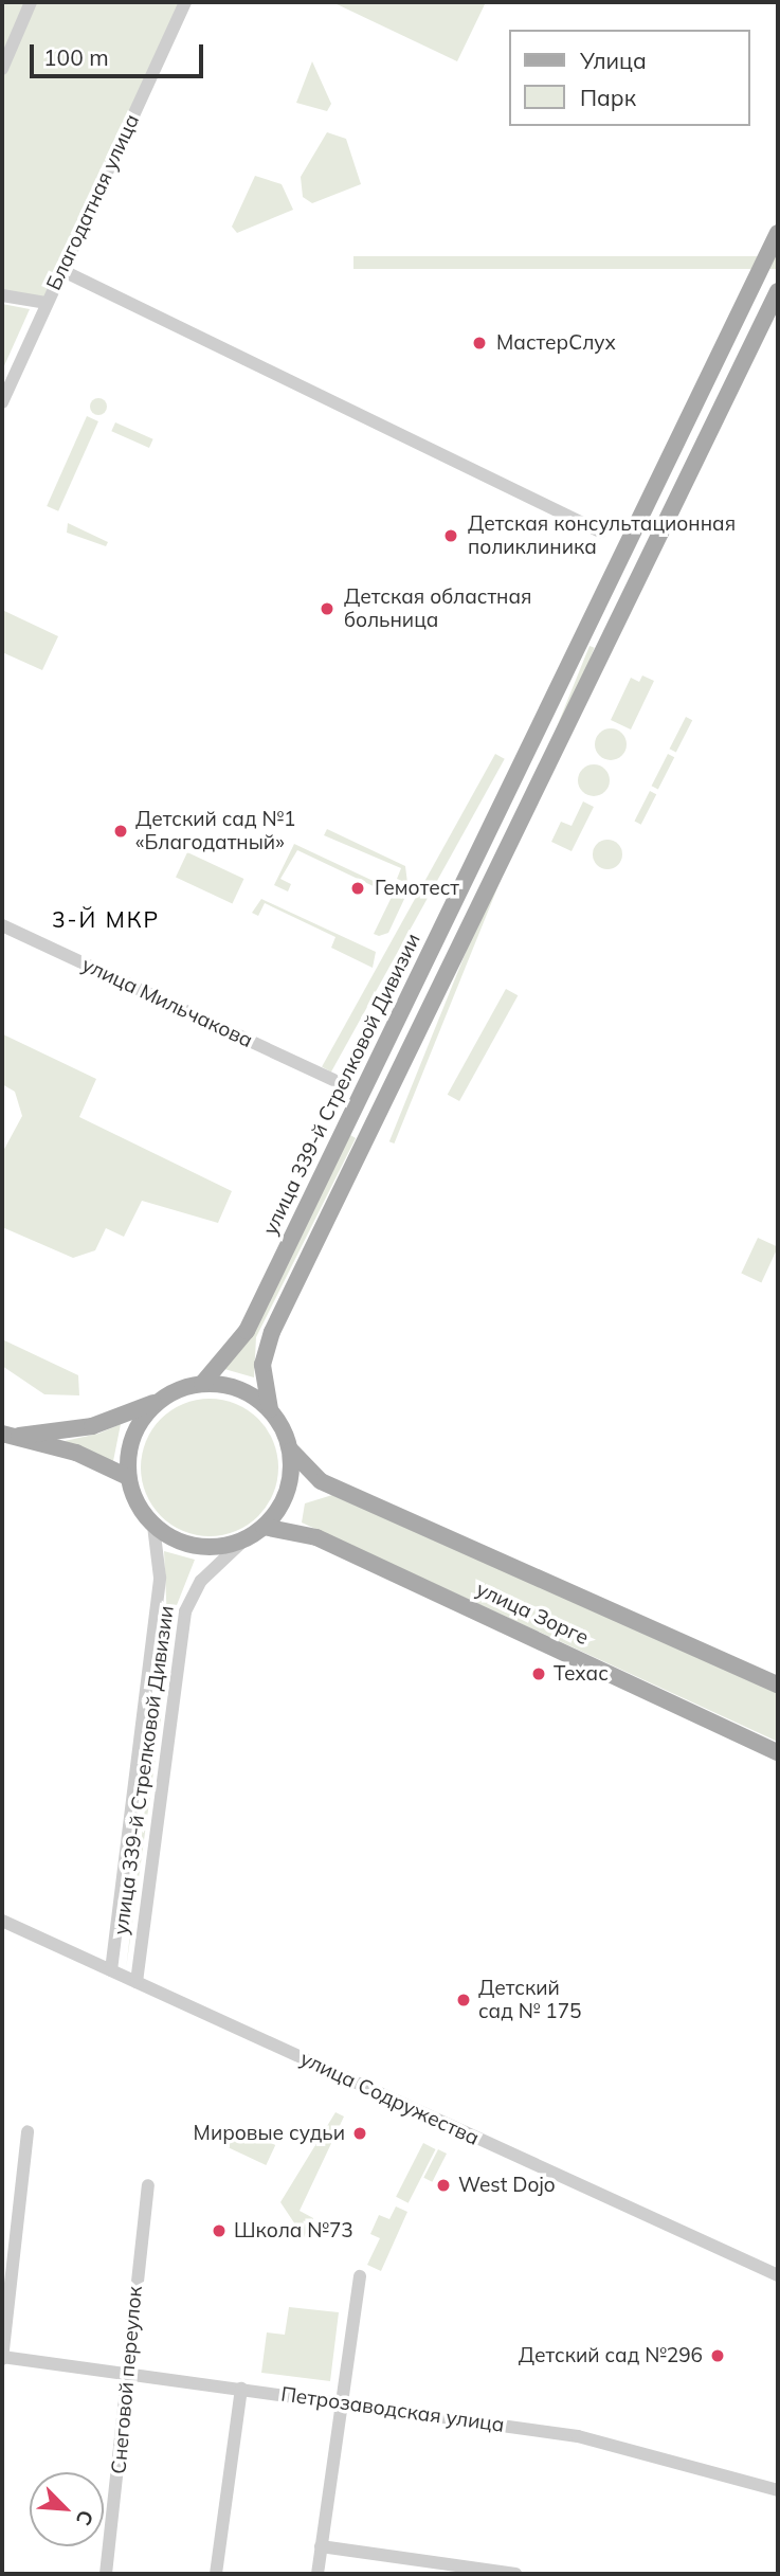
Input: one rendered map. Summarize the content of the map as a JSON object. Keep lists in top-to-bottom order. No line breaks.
{"streets":{"main road":["улица 339-й Стрелковой Дивизии","улица Зорге"],"street":["Благодатная улица","улица Мильчакова","улица Содружества","Снеговой переулок","Петрозаводская улица"]},"crossings":[["улица 339-й Стрелковой Дивизии","улица Зорге"],["улица 339-й Стрелковой Дивизии","улица Содружества"],["Снеговой переулок","Петрозаводская улица"]],"districts":["3-Й МКР"],"places":["МастерСлух","Детская консультационная поликлиника","Детская областная больница","Детский сад №1 «Благодатный»","Гемотест","Техас","Детский сад № 175","Мировые судьи","West Dojo","Школа №73","Детский сад №296"],"legend":["Улица","Парк"],"scale_bar":"100 m","north":"bottom right"}
